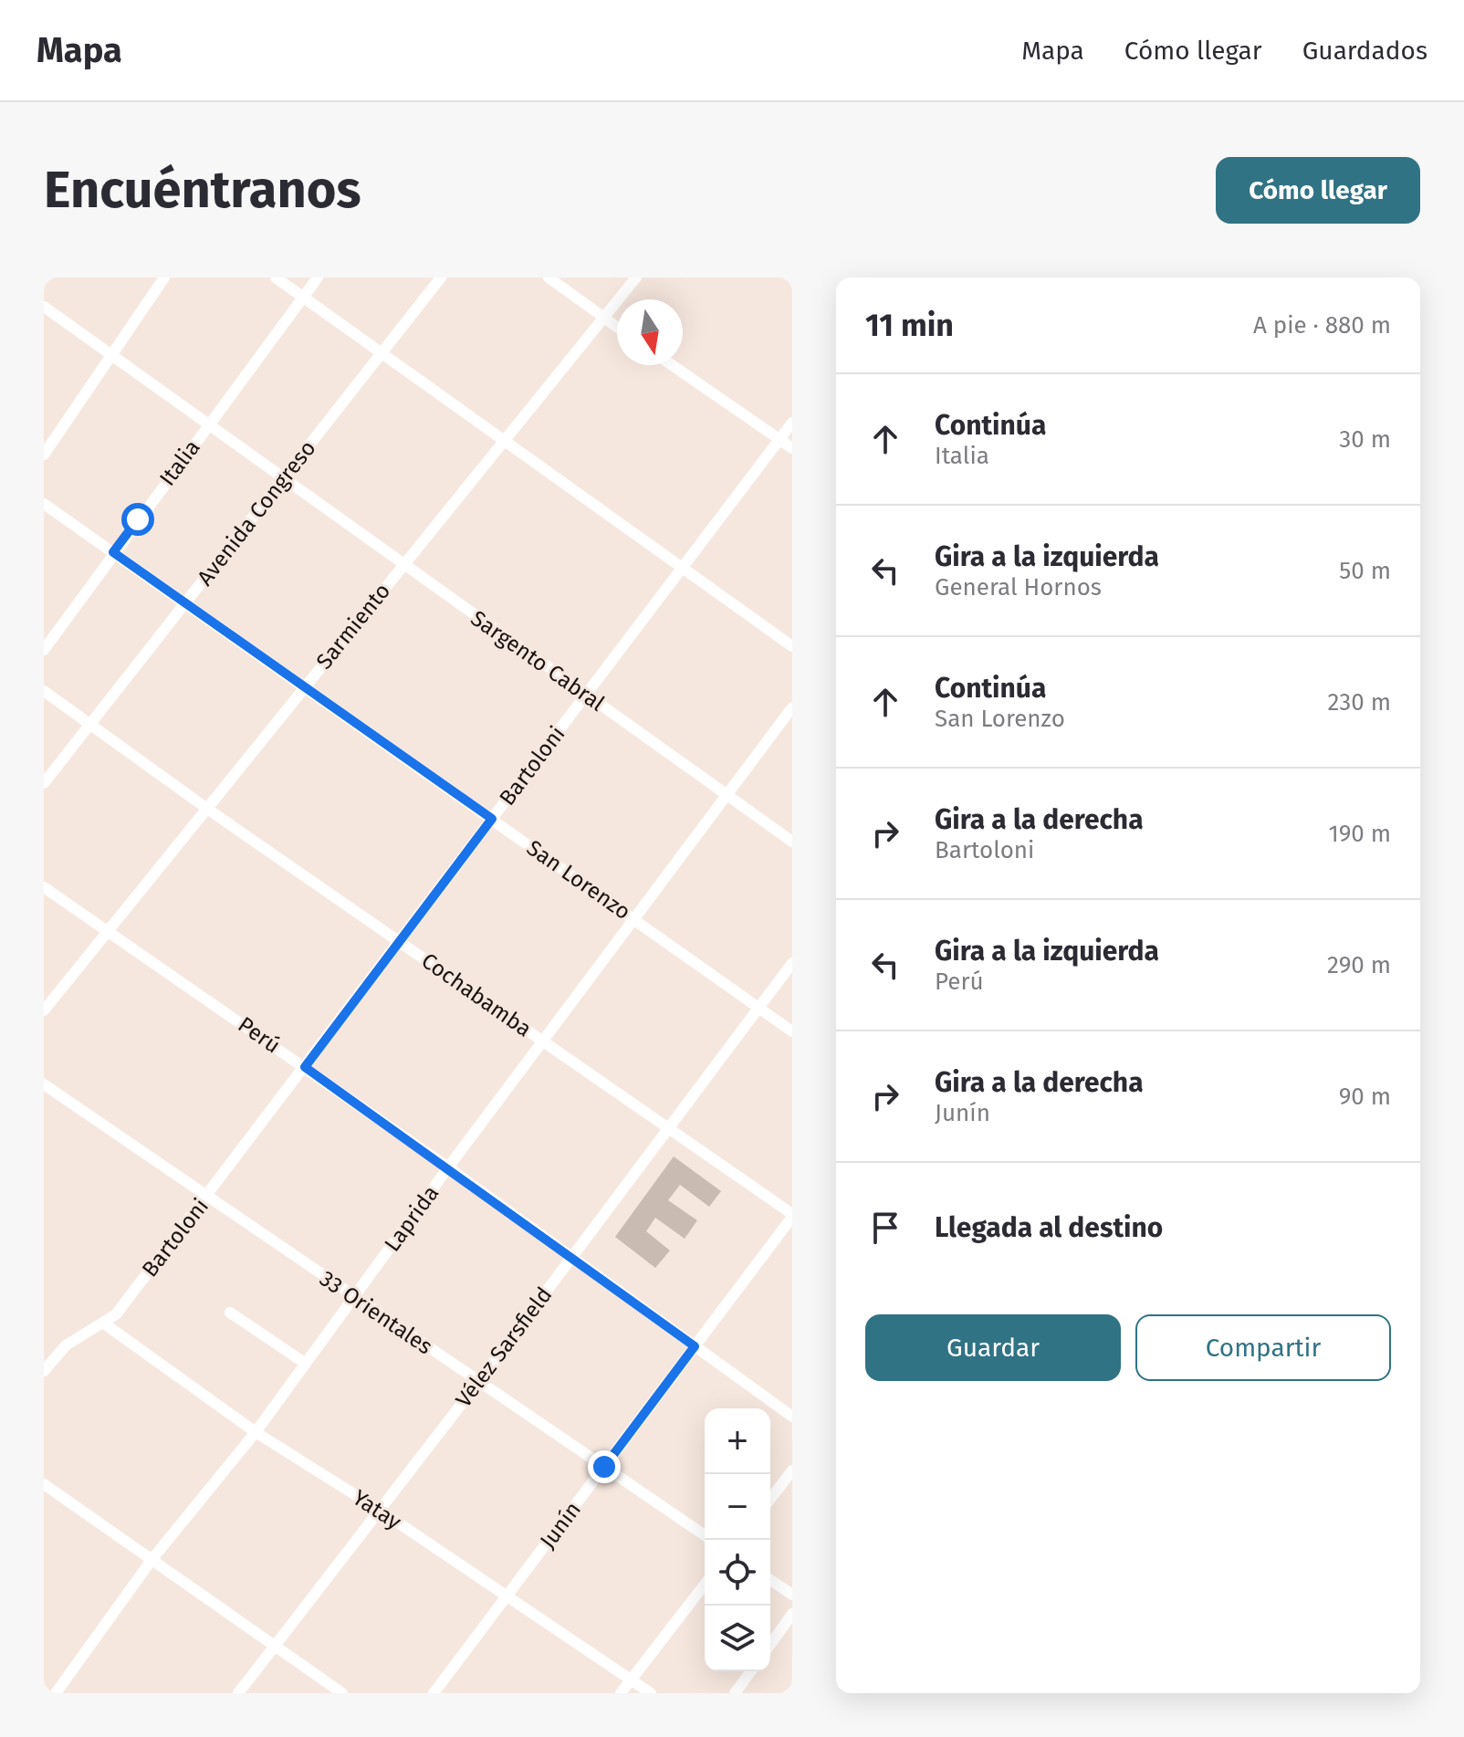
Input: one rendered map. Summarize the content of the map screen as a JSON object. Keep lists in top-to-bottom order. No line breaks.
{"streets":{"street":["Italia","Avenida Congreso","Sarmiento","Sargento Cabral","Bartoloni","San Lorenzo","Cochabamba","Perú","Laprida","33 Orientales","Vélez Sarsfield","Yatay","Junín"]},"crossings":[["Italia","Sargento Cabral"],["Italia","San Lorenzo"],["Avenida Congreso","Sargento Cabral"],["Avenida Congreso","San Lorenzo"],["Avenida Congreso","Cochabamba"],["Sarmiento","Sargento Cabral"],["Sarmiento","San Lorenzo"],["Sarmiento","Cochabamba"],["Sarmiento","Perú"],["Sargento Cabral","Bartoloni"],["Sargento Cabral","Laprida"],["Bartoloni","San Lorenzo"],["Bartoloni","Cochabamba"],["Bartoloni","Perú"],["Bartoloni","33 Orientales"],["Bartoloni","Yatay"],["San Lorenzo","Laprida"],["San Lorenzo","Vélez Sarsfield"],["Cochabamba","Laprida"],["Cochabamba","Vélez Sarsfield"],["Cochabamba","Junín"],["Perú","Laprida"],["Perú","Vélez Sarsfield"],["Perú","Junín"],["Laprida","33 Orientales"],["Laprida","Yatay"],["33 Orientales","Vélez Sarsfield"],["33 Orientales","Junín"],["Vélez Sarsfield","Yatay"],["Yatay","Junín"]],"north":"bottom","page":{"header":"Mapa","nav":["Mapa","Cómo llegar","Guardados"],"buttons":["Cómo llegar",["Guardar","Compartir"]],"title":"Encuéntranos","heading":["11 min","A pie · 880 m"],"list":[["Continúa","Italia","30 m"],["Gira a la izquierda","General Hornos","50 m"],["Continúa","San Lorenzo","230 m"],["Gira a la derecha","Bartoloni","190 m"],["Gira a la izquierda","Perú","290 m"],["Gira a la derecha","Junín","90 m"],"Llegada al destino"],"map_buttons":["+","−"]}}
